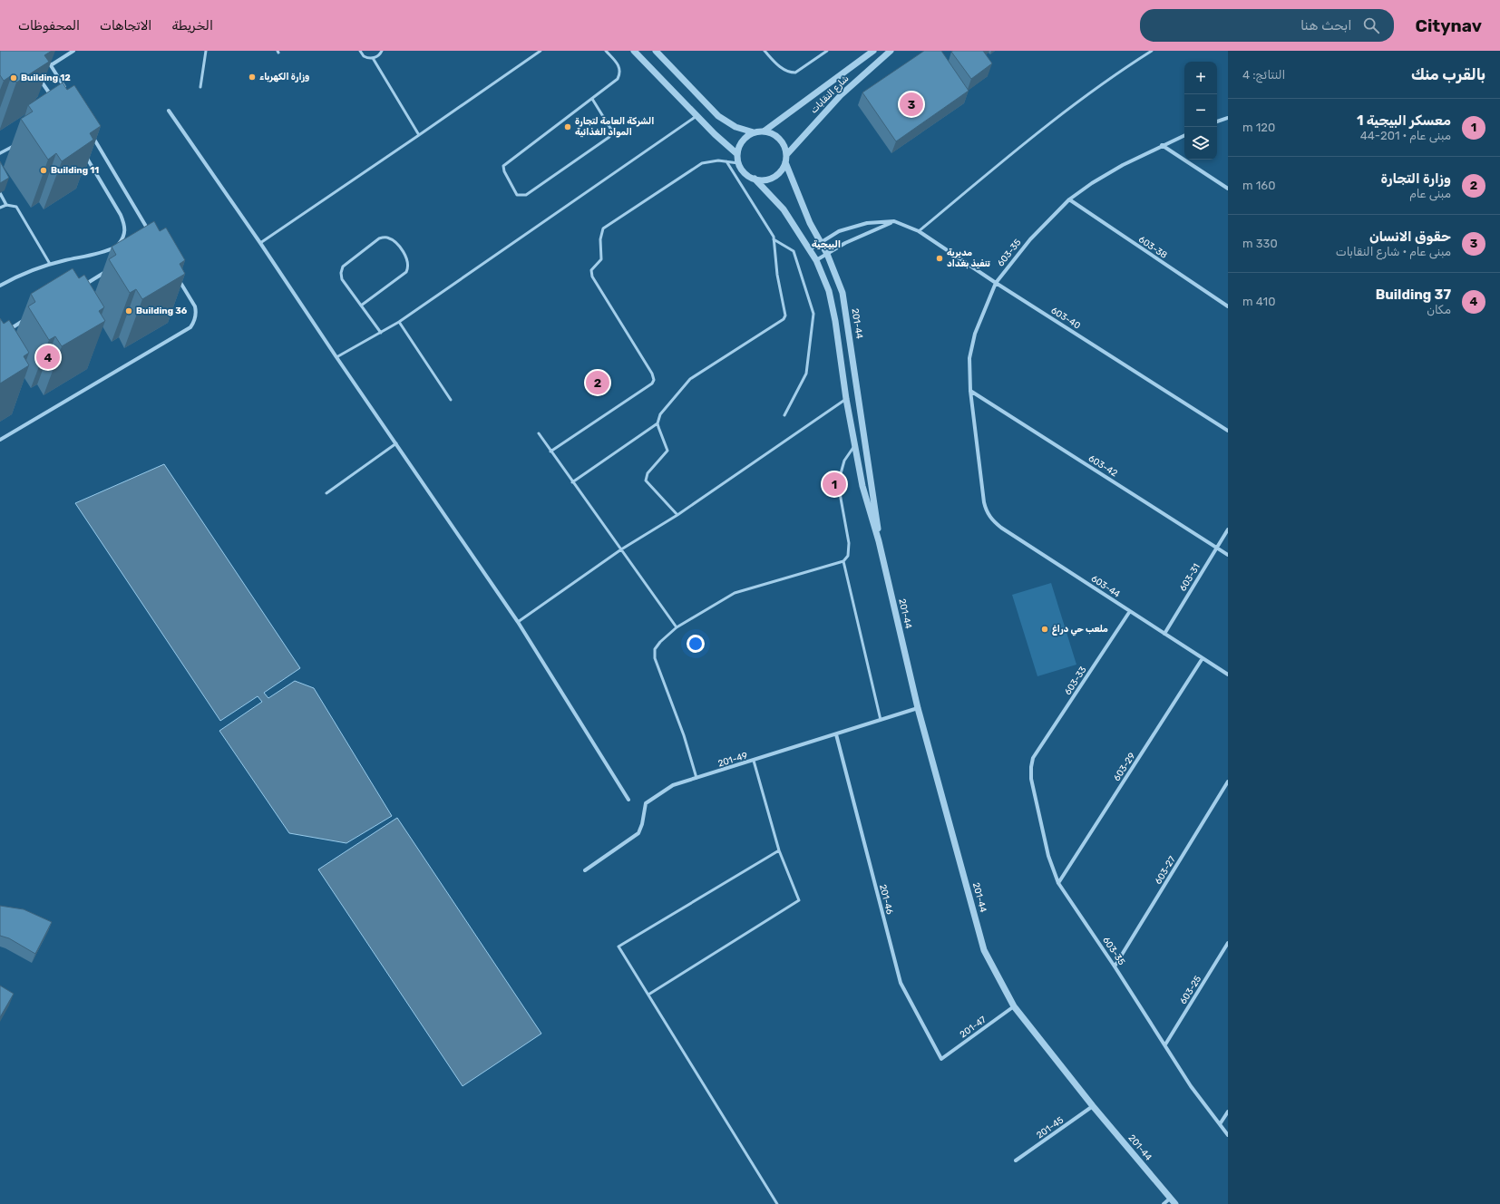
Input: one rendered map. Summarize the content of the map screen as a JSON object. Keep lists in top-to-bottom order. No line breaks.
{"streets":{"street":["شارع النقابات","603-38","603-35","603-40","201-44","603-42","603-31","603-44","603-33","201-49","603-29","603-27","201-46","603-25","201-47","201-45"]},"crossings":[["شارع النقابات","201-44"],["603-38","603-35"],["603-35","603-40"],["603-35","603-42"],["603-35","603-44"],["603-35","603-33"],["603-35","603-29"],["603-35","603-27"],["603-35","603-25"],["603-40","201-44"],["201-44","201-49"],["201-44","201-47"],["201-44","201-45"],["603-42","603-31"],["603-31","603-44"],["603-44","603-33"],["603-44","603-29"],["201-49","201-46"],["201-46","201-47"]],"districts":["البيجية"],"places":["وزارة الكهرباء","Building 12","الشركة العامة لتجارة المواد الغذائية","Building 11","مديرية تنفيذ بغداد","Building 36","ملعب حي دراغ"],"page":{"header":"Citynav","search":"ابحث هنا","nav":["الخريطة","الاتجاهات","المحفوظات"],"heading":["بالقرب منك","النتائج: 4"],"map_buttons":["+","−"],"pins":["3","4","2","1"],"list":[{"mark":"1","name":"معسكر البيجية 1","note":"مبنى عام · 201-44","value":"120 m"},{"mark":"2","name":"وزارة التجارة","note":"مبنى عام","value":"160 m"},{"mark":"3","name":"حقوق الانسان","note":"مبنى عام · شارع النقابات","value":"330 m"},{"mark":"4","name":"Building 37","note":"مكان","value":"410 m"}]}}
